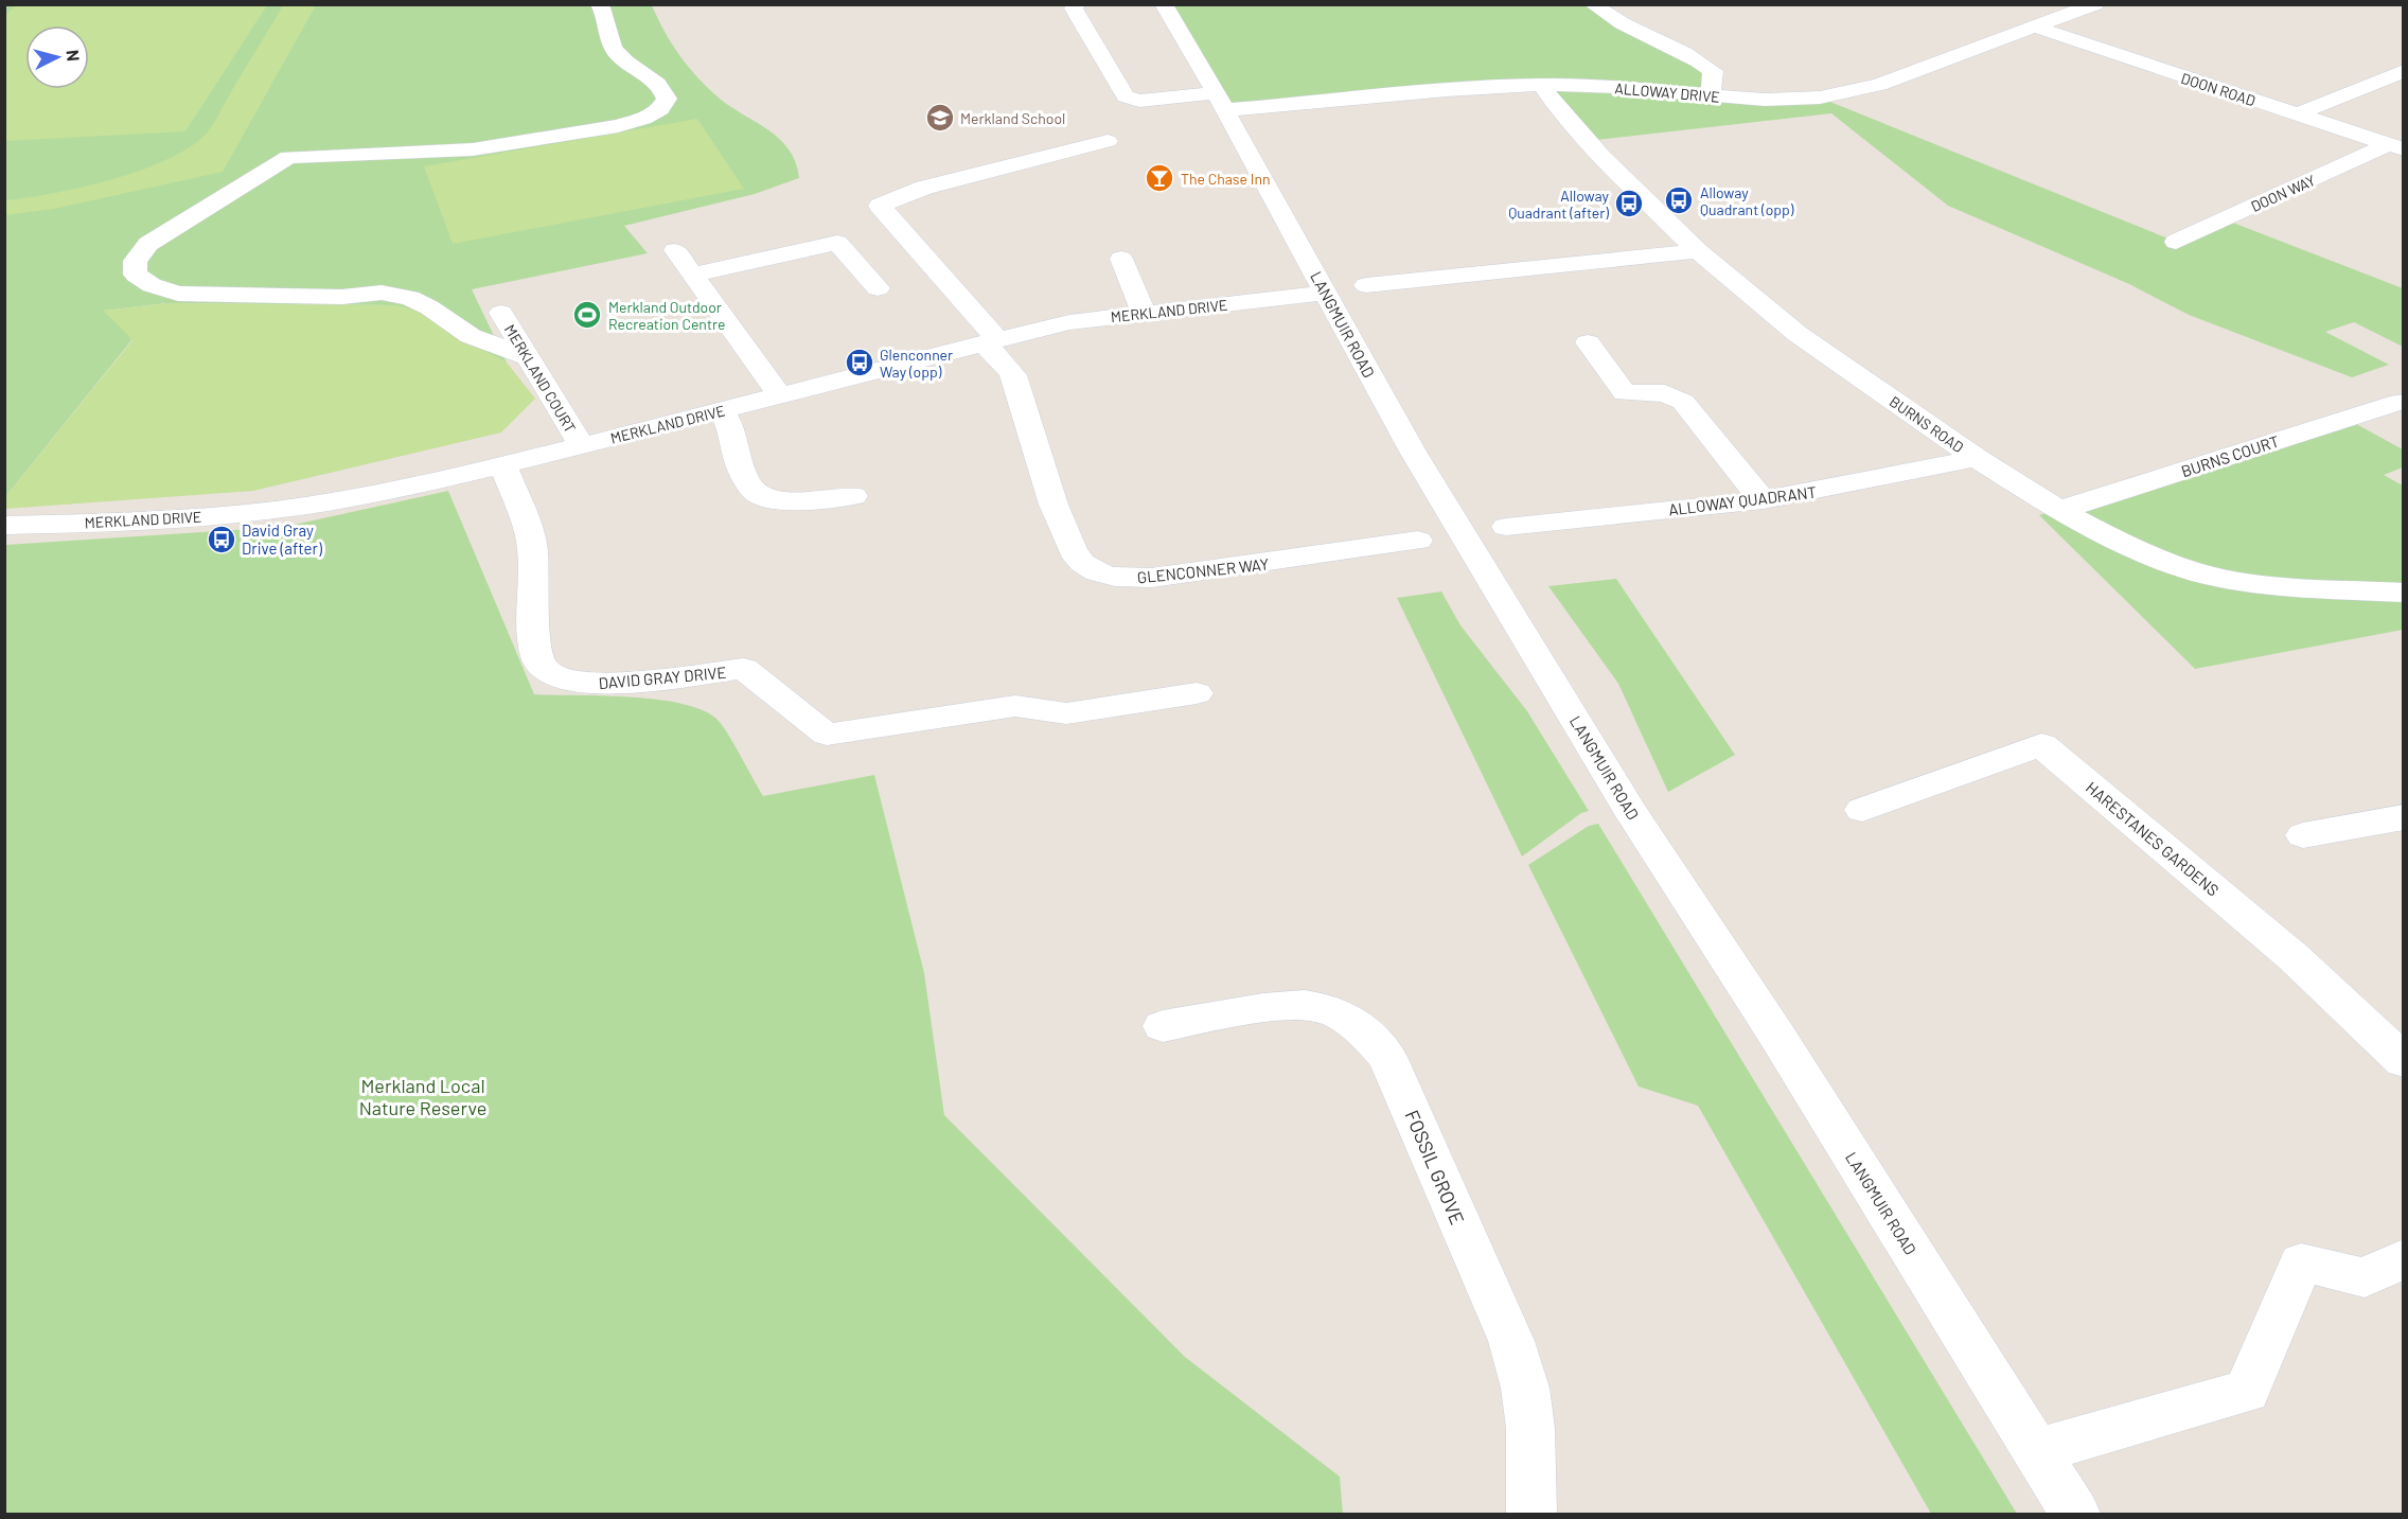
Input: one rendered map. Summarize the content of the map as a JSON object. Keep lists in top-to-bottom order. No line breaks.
{"streets":{"street":["DOON ROAD","ALLOWAY DRIVE","DOON WAY","MERKLAND DRIVE","LANGMUIR ROAD","MERKLAND COURT","BURNS ROAD","BURNS COURT","ALLOWAY QUADRANT","GLENCONNER WAY","DAVID GRAY DRIVE","HARESTANES GARDENS","FOSSIL GROVE"]},"crossings":[["DOON ROAD","ALLOWAY DRIVE"],["DOON ROAD","DOON WAY"],["ALLOWAY DRIVE","LANGMUIR ROAD"],["ALLOWAY DRIVE","BURNS ROAD"],["MERKLAND DRIVE","LANGMUIR ROAD"],["MERKLAND DRIVE","MERKLAND COURT"],["MERKLAND DRIVE","GLENCONNER WAY"],["MERKLAND DRIVE","DAVID GRAY DRIVE"],["BURNS ROAD","BURNS COURT"],["BURNS ROAD","ALLOWAY QUADRANT"]],"parks":["Merkland Local Nature Reserve"],"places":{"school or university":["Merkland School"],"bar":["The Chase Inn"],"bus stop":["Alloway Quadrant (opp)","Alloway Quadrant (after)","Glenconner Way (opp)","David Gray Drive (after)"],"sports":["Merkland Outdoor Recreation Centre"]},"north":"right"}
